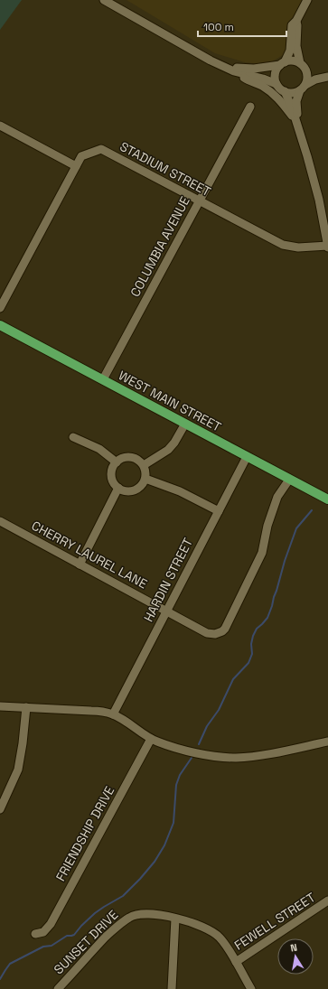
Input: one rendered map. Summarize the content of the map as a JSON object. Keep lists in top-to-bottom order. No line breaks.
{"streets":{"main road":["WEST MAIN STREET"],"street":["STADIUM STREET","COLUMBIA AVENUE","CHERRY LAUREL LANE","HARDIN STREET","FRIENDSHIP DRIVE","FEWELL STREET","SUNSET DRIVE"]},"crossings":[["STADIUM STREET","COLUMBIA AVENUE"],["COLUMBIA AVENUE","WEST MAIN STREET"],["WEST MAIN STREET","CHERRY LAUREL LANE"],["WEST MAIN STREET","HARDIN STREET"],["CHERRY LAUREL LANE","HARDIN STREET"],["FEWELL STREET","SUNSET DRIVE"]],"scale_bar":"100 m","north":"top"}
